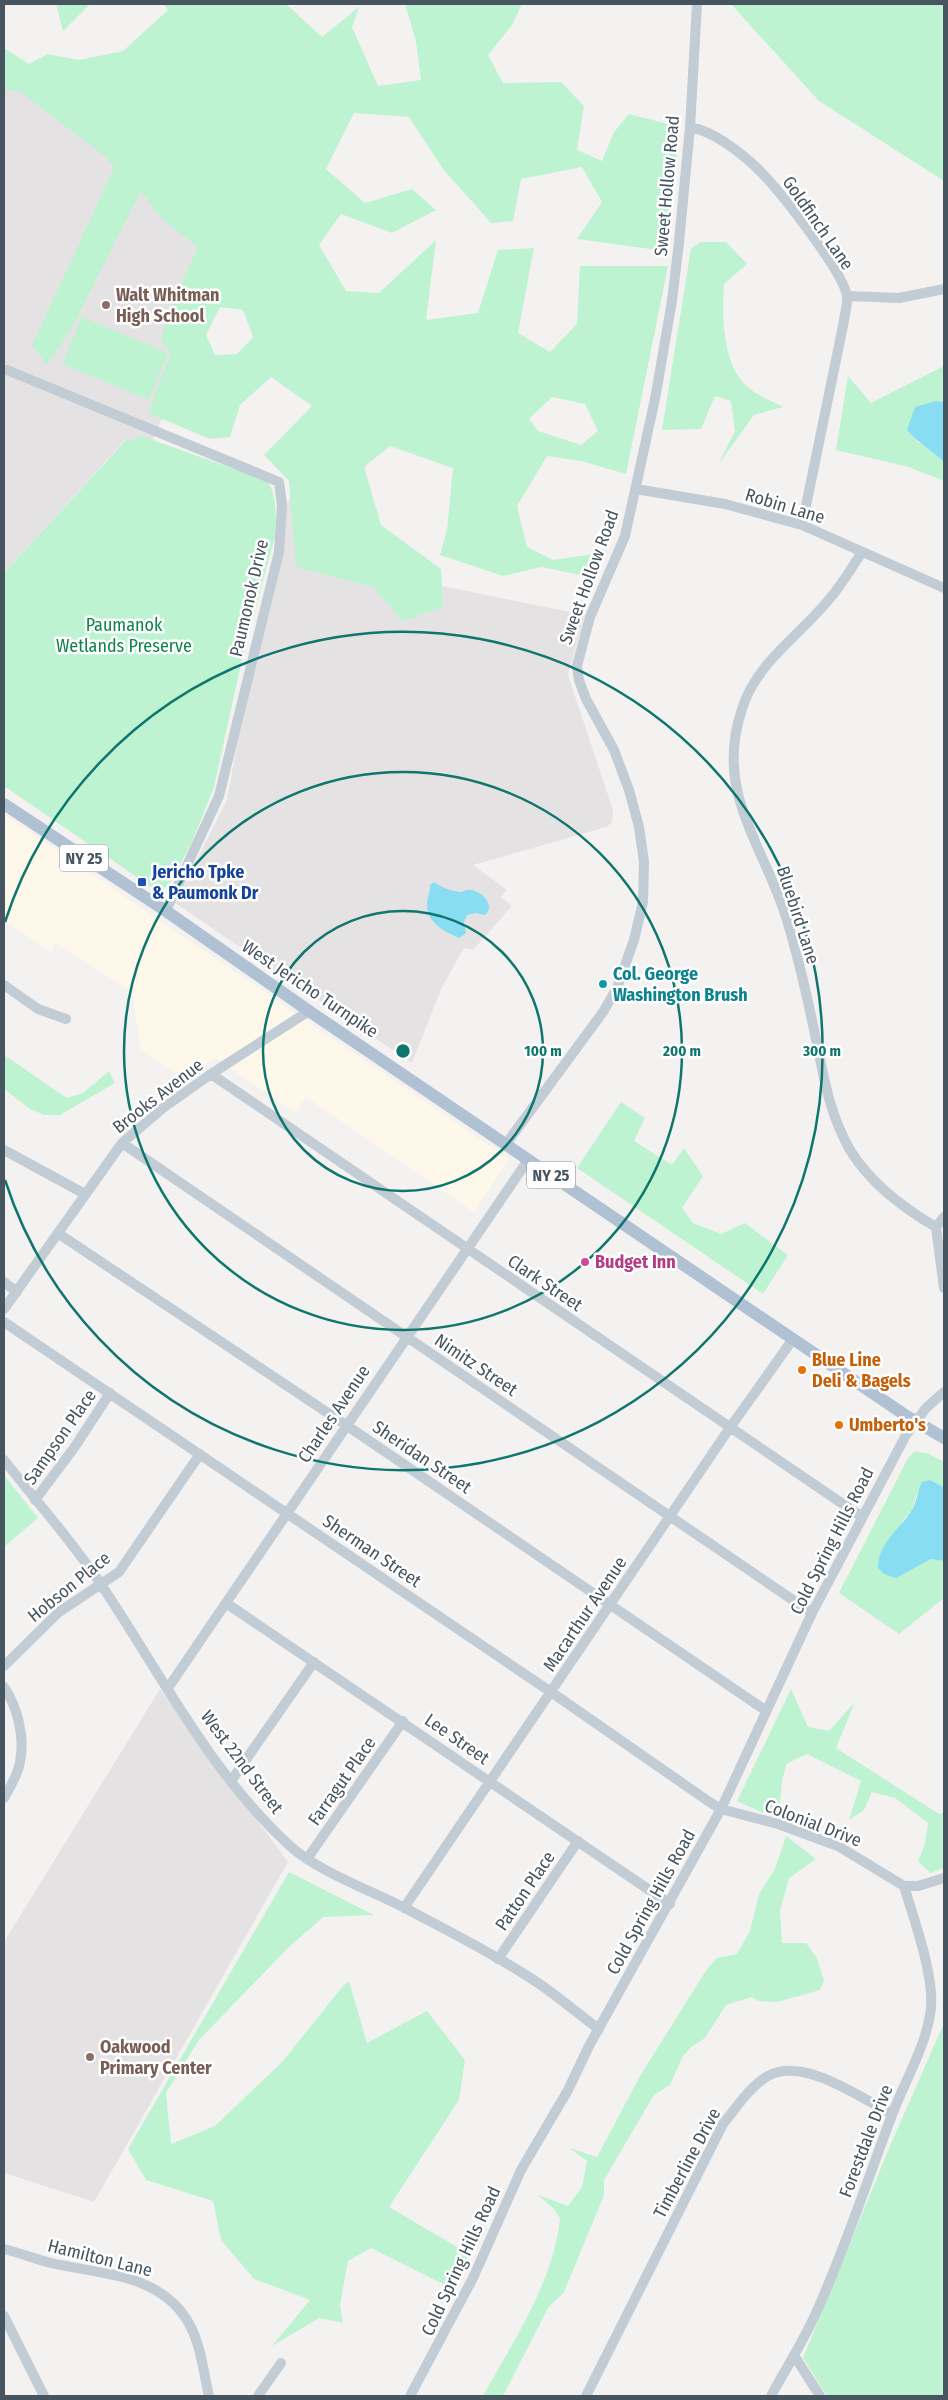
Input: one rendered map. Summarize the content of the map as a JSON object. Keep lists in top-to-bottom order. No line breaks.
{"streets":{"main road":["NY 25","West Jericho Turnpike"],"street":["Sweet Hollow Road","Goldfinch Lane","Robin Lane","Paumonok Drive","Bluebird Lane","Brooks Avenue","Clark Street","Nimitz Street","Charles Avenue","Sampson Place","Sheridan Street","Cold Spring Hills Road","Sherman Street","Hobson Place","Macarthur Avenue","Lee Street","West 22nd Street","Farragut Place","Colonial Drive","Patton Place","Forestdale Drive","Timberline Drive","Hamilton Lane"]},"crossings":[["Sweet Hollow Road","Goldfinch Lane"],["Sweet Hollow Road","Robin Lane"],["Sweet Hollow Road","West Jericho Turnpike"],["Goldfinch Lane","Robin Lane"],["Robin Lane","Bluebird Lane"],["Paumonok Drive","West Jericho Turnpike"],["West Jericho Turnpike","Brooks Avenue"],["West Jericho Turnpike","Charles Avenue"],["West Jericho Turnpike","Cold Spring Hills Road"],["West Jericho Turnpike","Macarthur Avenue"],["Brooks Avenue","Clark Street"],["Brooks Avenue","Nimitz Street"],["Brooks Avenue","Sheridan Street"],["Clark Street","Charles Avenue"],["Clark Street","Cold Spring Hills Road"],["Clark Street","Macarthur Avenue"],["Nimitz Street","Charles Avenue"],["Nimitz Street","Cold Spring Hills Road"],["Nimitz Street","Macarthur Avenue"],["Charles Avenue","Sheridan Street"],["Charles Avenue","Sherman Street"],["Charles Avenue","Lee Street"],["Charles Avenue","West 22nd Street"],["Sampson Place","Sherman Street"],["Sampson Place","West 22nd Street"],["Sheridan Street","Cold Spring Hills Road"],["Sheridan Street","Macarthur Avenue"],["Cold Spring Hills Road","Sherman Street"],["Cold Spring Hills Road","Lee Street"],["Cold Spring Hills Road","West 22nd Street"],["Cold Spring Hills Road","Colonial Drive"],["Sherman Street","Hobson Place"],["Sherman Street","Macarthur Avenue"],["Sherman Street","Colonial Drive"],["Hobson Place","West 22nd Street"],["Macarthur Avenue","Lee Street"],["Macarthur Avenue","West 22nd Street"],["Lee Street","Farragut Place"],["Lee Street","Patton Place"],["West 22nd Street","Farragut Place"],["West 22nd Street","Patton Place"],["Colonial Drive","Forestdale Drive"],["Forestdale Drive","Timberline Drive"]],"parks":["Paumanok Wetlands Preserve"],"places":{"other":["Walt Whitman High School","Col. George Washington Brush","Budget Inn","Blue Line Deli & Bagels","Umberto's","Oakwood Primary Center"],"transit":["Jericho Tpke & Paumonk Dr"]},"rings":["100 m","200 m","300 m"]}
